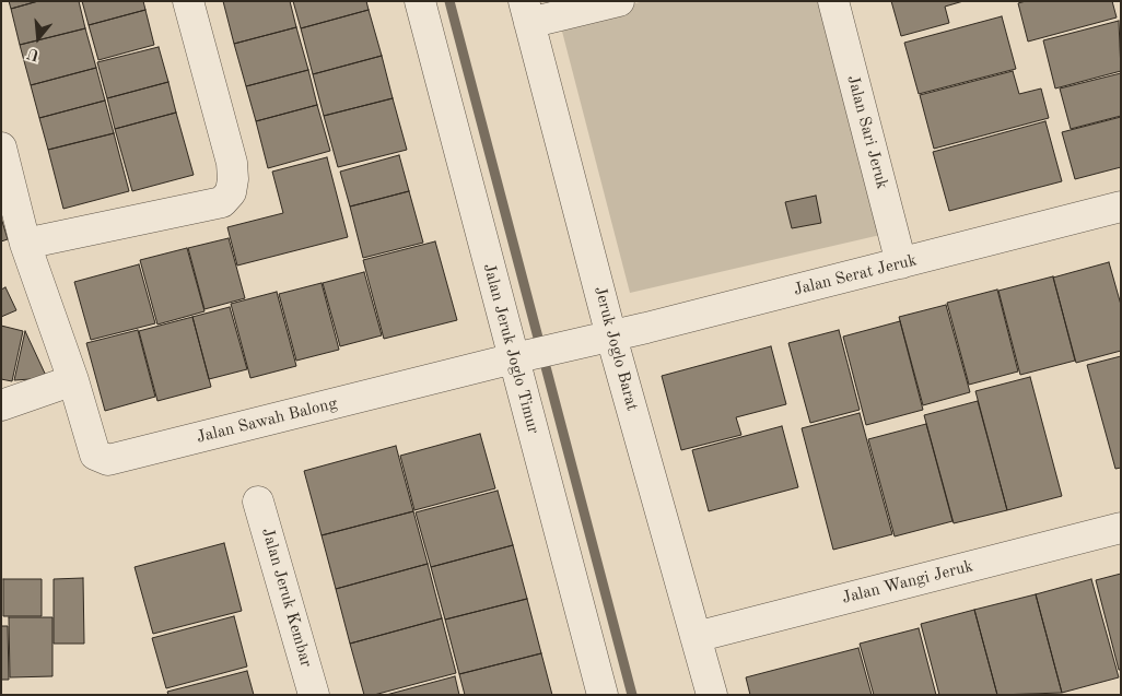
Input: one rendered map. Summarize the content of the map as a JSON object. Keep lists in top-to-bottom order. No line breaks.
{"streets":{"street":["Jalan Sari Jeruk","Jalan Serat Jeruk","Jalan Jeruk Joglo Timur","Jeruk Joglo Barat","Jalan Sawah Balong","Jalan Wangi Jeruk","Jalan Jeruk Kembar"]},"crossings":[["Jalan Sari Jeruk","Jalan Serat Jeruk"],["Jalan Serat Jeruk","Jeruk Joglo Barat"],["Jalan Serat Jeruk","Jalan Sawah Balong"],["Jalan Jeruk Joglo Timur","Jalan Sawah Balong"],["Jeruk Joglo Barat","Jalan Sawah Balong"],["Jeruk Joglo Barat","Jalan Wangi Jeruk"]],"north":"bottom"}
